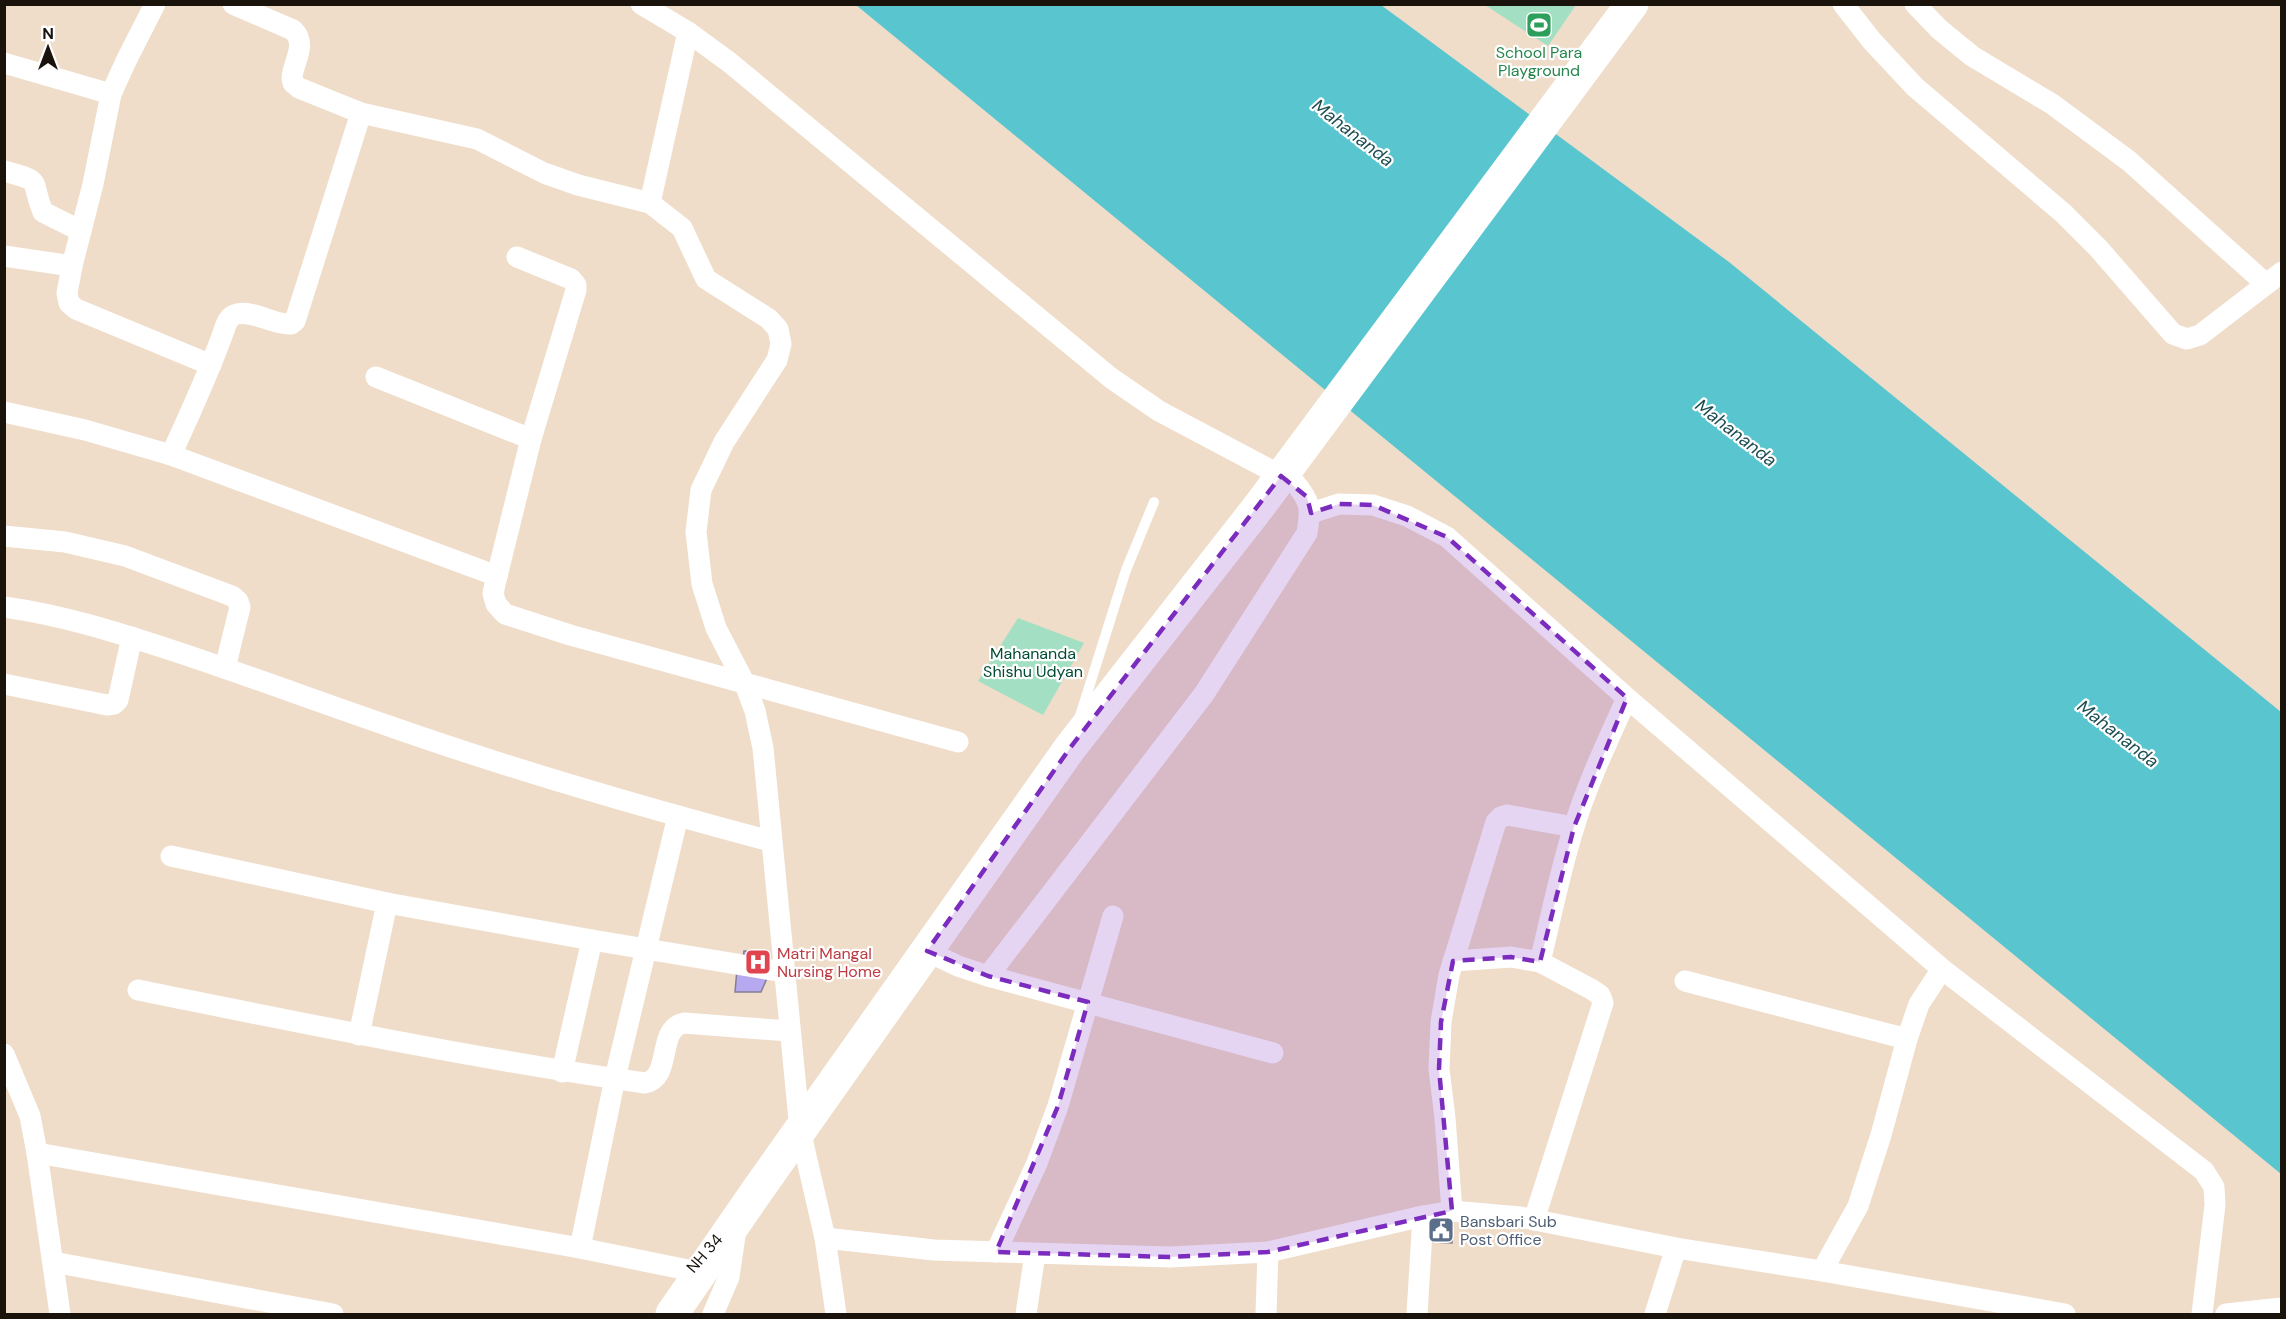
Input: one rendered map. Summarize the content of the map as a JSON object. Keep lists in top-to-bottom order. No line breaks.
{"streets":{"main road":["NH 34"]},"water":["Mahananda"],"parks":["Mahananda Shishu Udyan"],"places":{"sports":["School Para Playground"],"hospital":["Matri Mangal Nursing Home"],"public building":["Bansbari Sub Post Office"]},"north":"top"}
